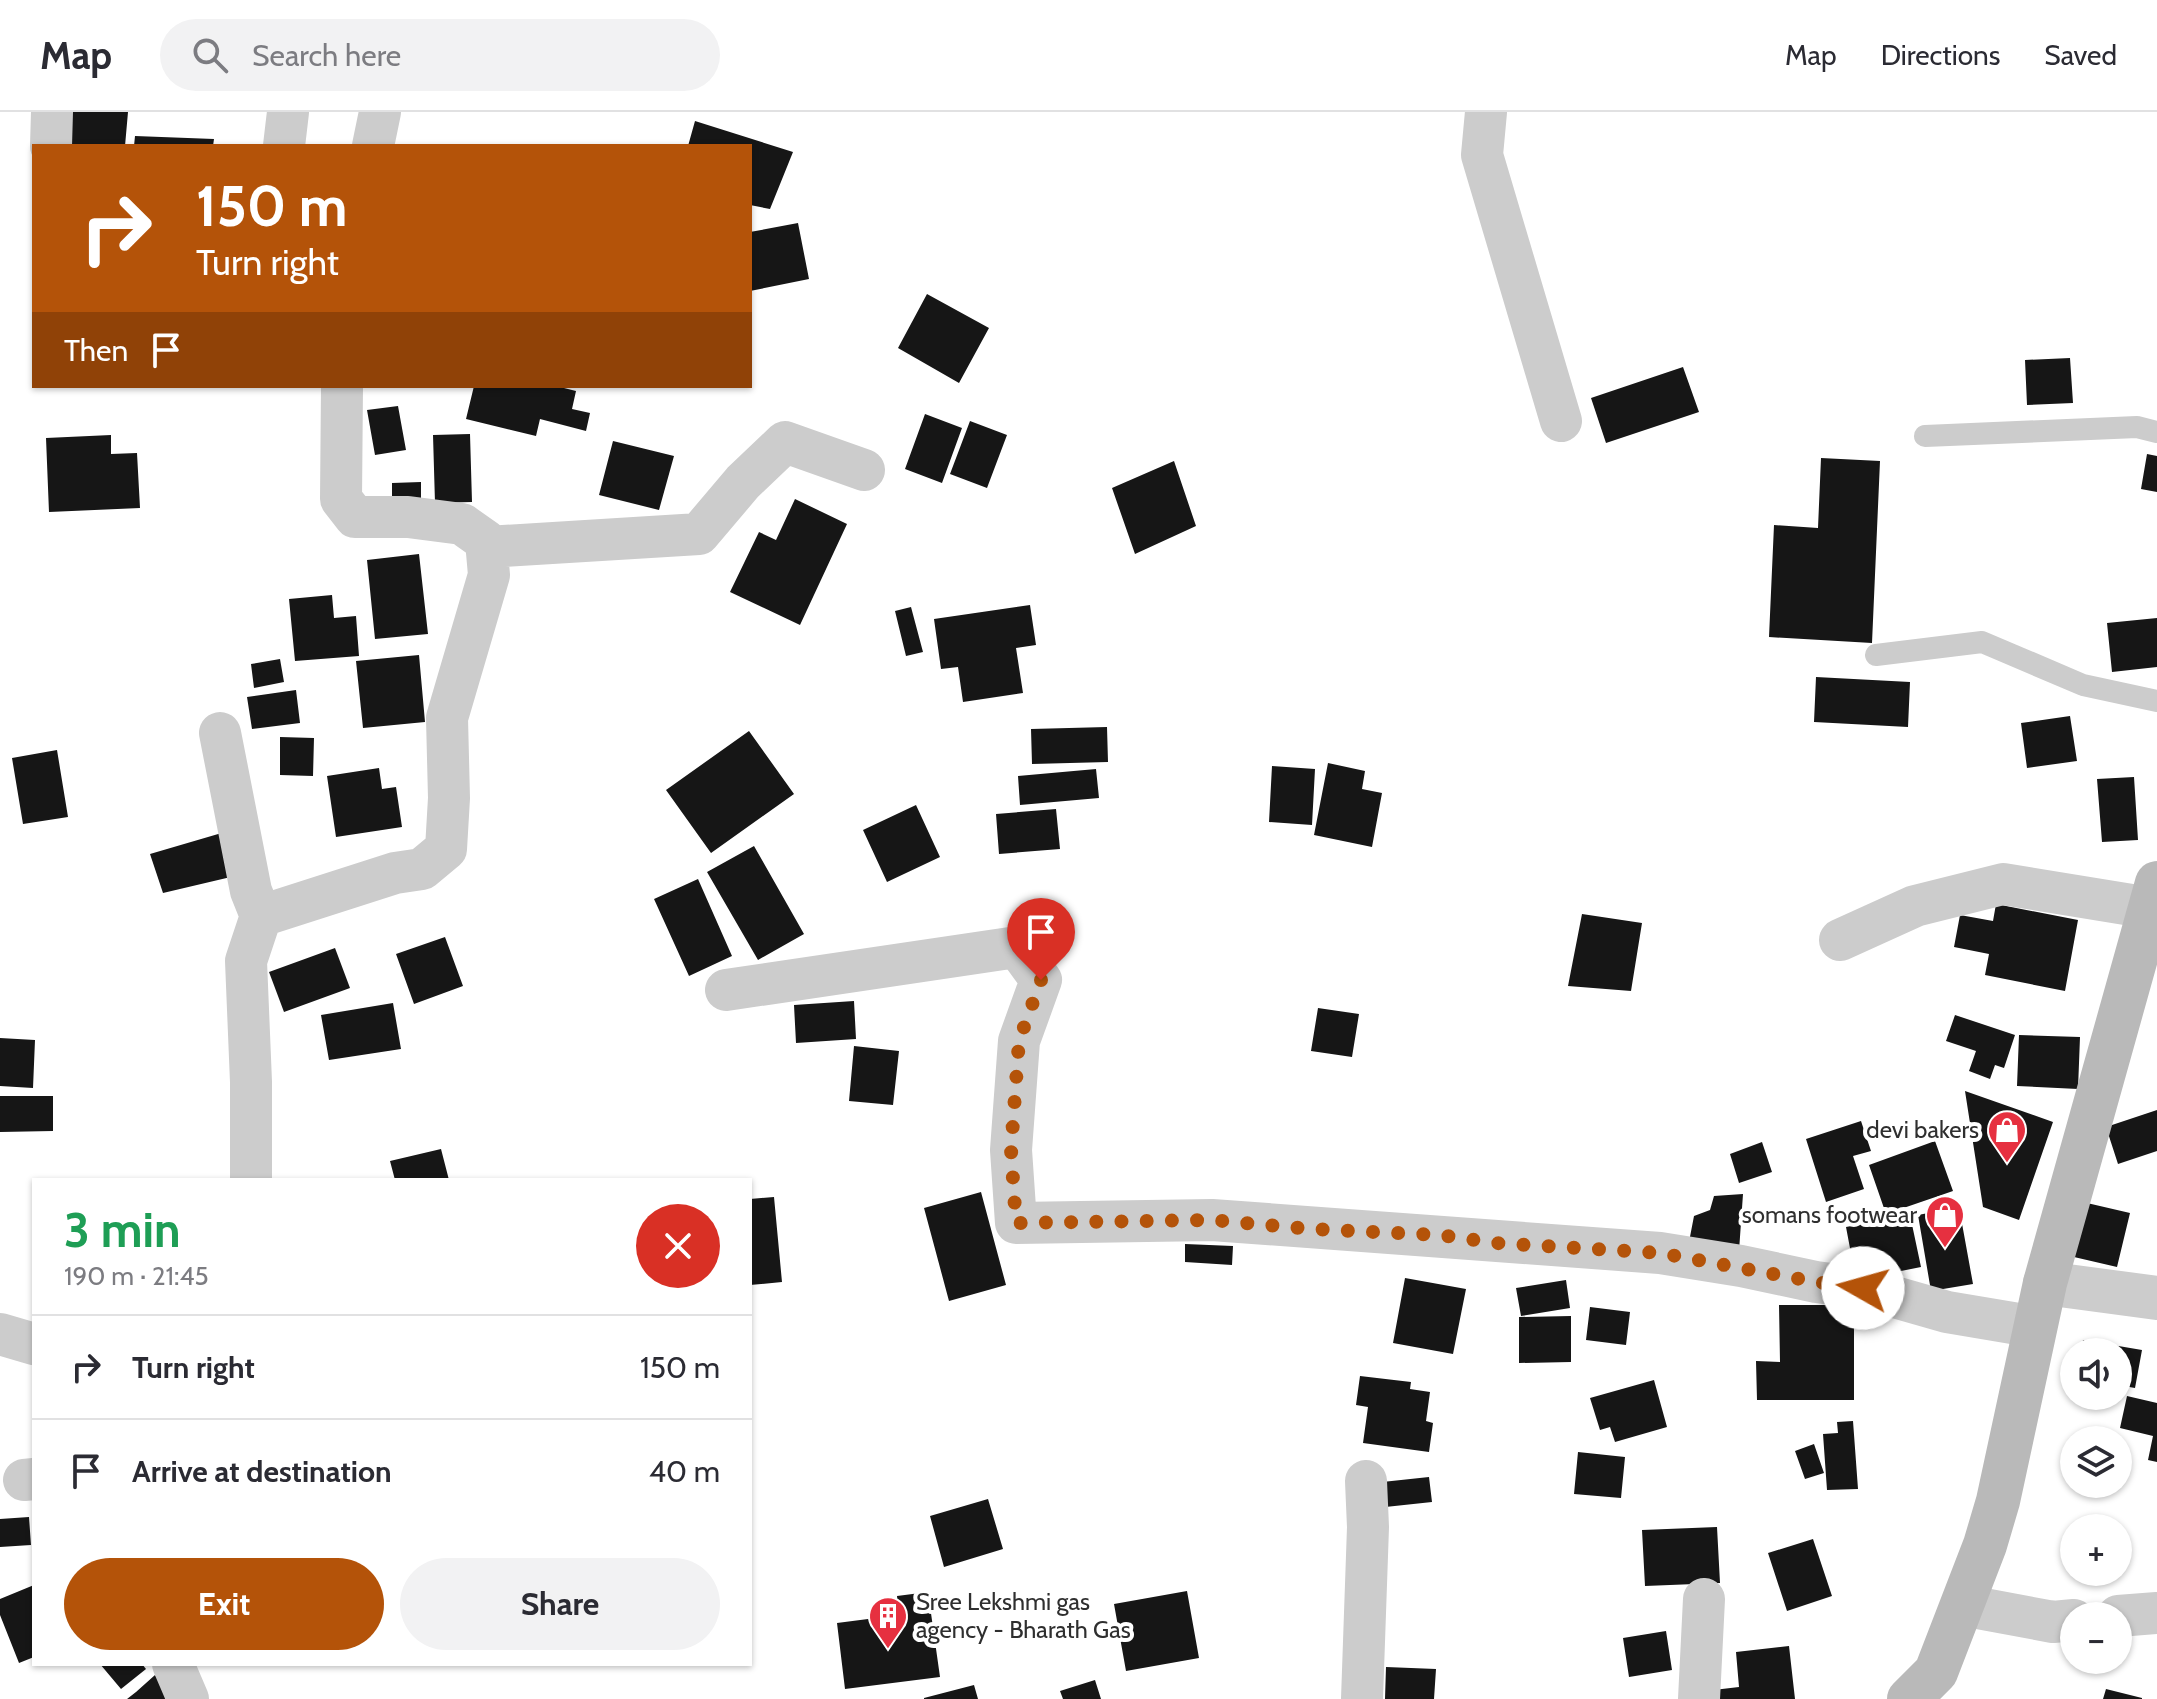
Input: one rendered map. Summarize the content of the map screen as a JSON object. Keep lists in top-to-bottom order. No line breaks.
{"places":{"shop":["devi bakers","somans footwear"],"building":["Sree Lekshmi gas agency - Bharath Gas"]},"page":{"header":"Map","search":"Search here","nav":["Map","Directions","Saved"],"turn":["150 m","Turn right"],"then":"Then","heading":["3 min","190 m · 21:45"],"list":[{"name":"Turn right","value":"150 m"},{"name":"Arrive at destination","value":"40 m"}],"map_buttons":["+","−"],"buttons":["Exit","Share"]}}
